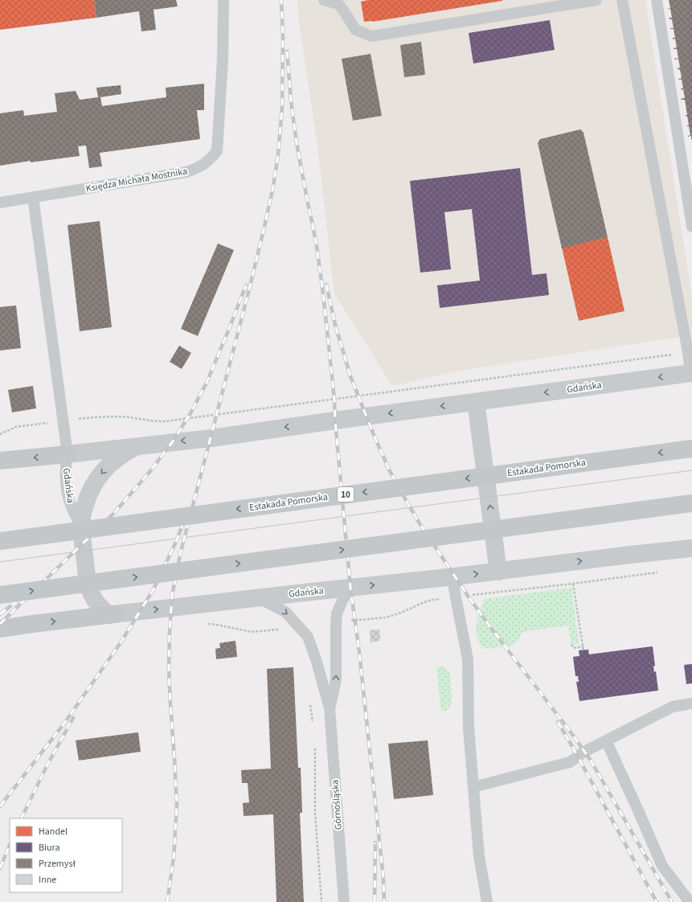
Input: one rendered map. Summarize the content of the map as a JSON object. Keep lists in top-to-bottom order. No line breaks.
{"streets":{"main road":["Estakada Pomorska","10"],"street":["Gdańska"],"lane":["Księdza Michała Mostnika","Górnośląska"]},"crossings":[["Gdańska","Górnośląska"]],"legend":["Handel","Biura","Przemysł","Inne"]}
